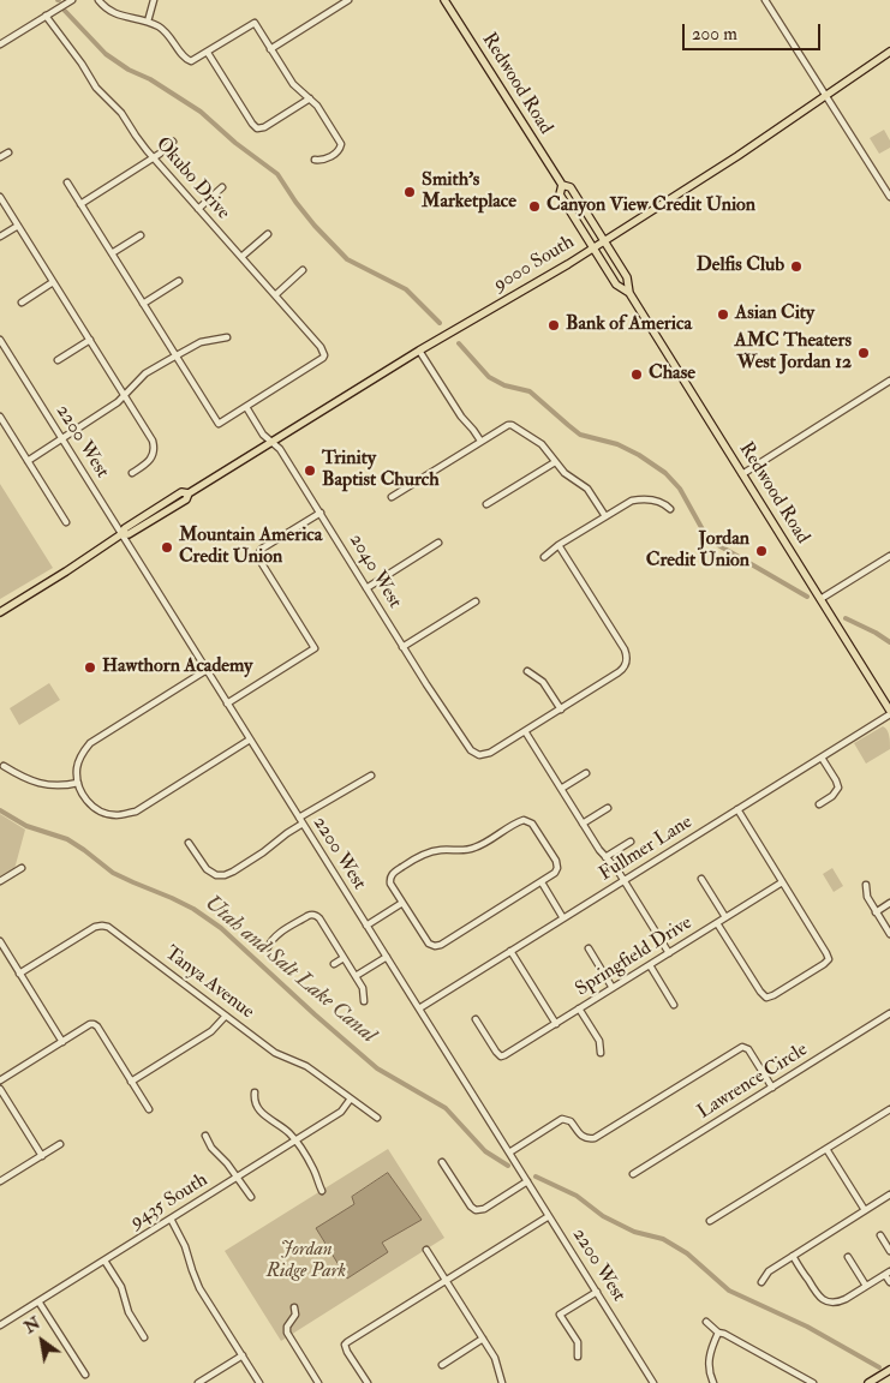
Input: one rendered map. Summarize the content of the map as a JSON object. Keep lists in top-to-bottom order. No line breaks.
{"streets":{"main road":["Redwood Road","9000 South"],"street":["Okubo Drive","2200 West","2040 West","Fullmer Lane","Springfield Drive","Tanya Avenue","Lawrence Circle","9435 South"]},"crossings":[["Redwood Road","9000 South"],["Redwood Road","Fullmer Lane"],["Okubo Drive","2040 West"],["9000 South","2200 West"],["9000 South","2040 West"],["2200 West","Fullmer Lane"],["Tanya Avenue","9435 South"]],"water":["Utah and Salt Lake Canal"],"parks":["Jordan Ridge Park"],"places":["Smith's Marketplace","Canyon View Credit Union","Delfis Club","Asian City","Bank of America","AMC Theaters West Jordan 12","Chase","Trinity Baptist Church","Mountain America Credit Union","Jordan Credit Union","Hawthorn Academy"],"scale_bar":"200 m","north":"top left"}
